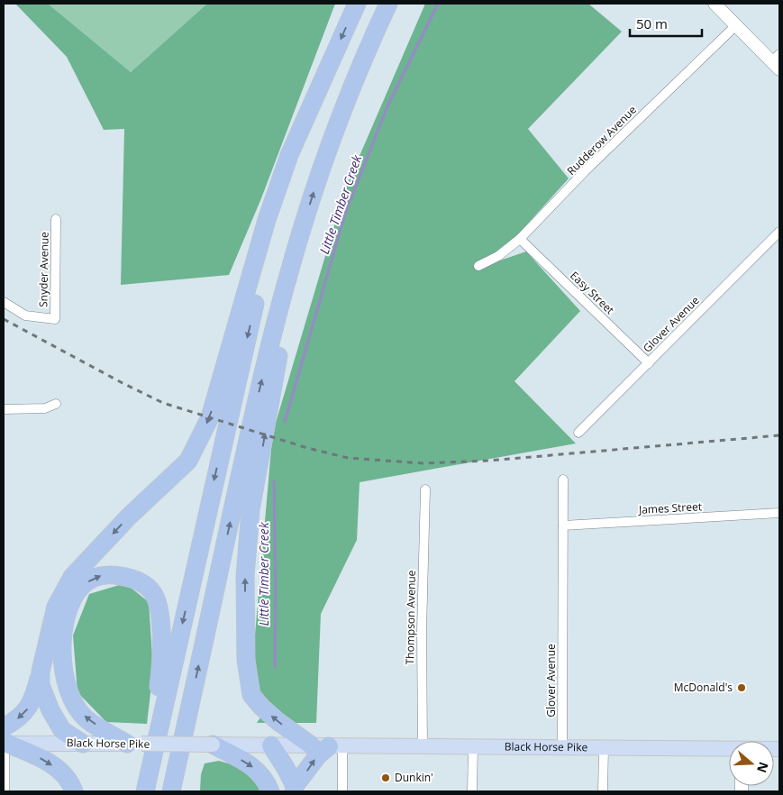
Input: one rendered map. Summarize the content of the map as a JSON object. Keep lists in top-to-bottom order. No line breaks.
{"streets":{"main road":["Black Horse Pike"],"street":["Rudderow Avenue","Snyder Avenue","Easy Street","Glover Avenue","James Street","Thompson Avenue"]},"crossings":[["Rudderow Avenue","Easy Street"],["Easy Street","Glover Avenue"],["Glover Avenue","James Street"],["Glover Avenue","Black Horse Pike"],["Thompson Avenue","Black Horse Pike"]],"water":["Little Timber Creek"],"places":["McDonald's","Dunkin'"],"scale_bar":"50 m","north":"right"}
